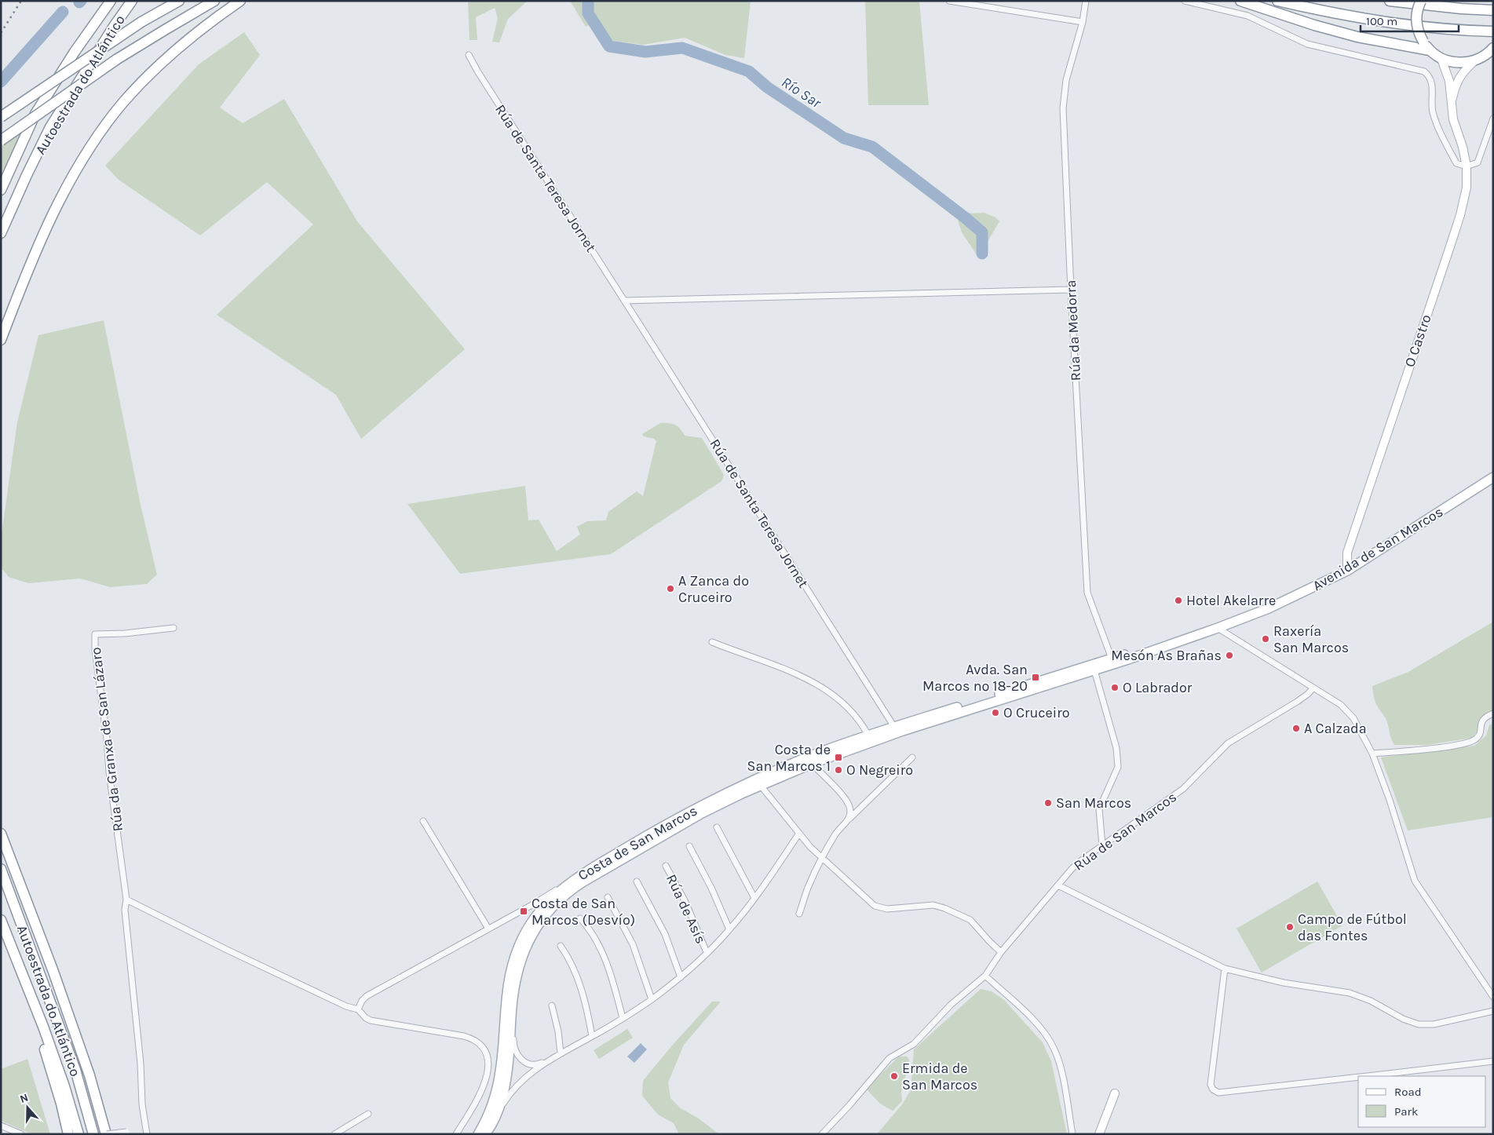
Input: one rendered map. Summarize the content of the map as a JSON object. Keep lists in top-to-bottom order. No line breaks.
{"streets":{"highway":["Autoestrada do Atlántico"],"main road":["Avenida de San Marcos","Costa de San Marcos"],"street":["Rúa de Santa Teresa Jornet","Rúa da Medorra","O Castro","Rúa da Granxa de San Lázaro","Rúa de San Marcos","Rúa de Asís"]},"crossings":[["Rúa de Santa Teresa Jornet","Avenida de San Marcos"],["Rúa da Medorra","Avenida de San Marcos"],["O Castro","Avenida de San Marcos"],["Avenida de San Marcos","Costa de San Marcos"]],"water":["Río Sar"],"places":{"other":["A Zanca do Cruceiro","Hotel Akelarre","Raxería San Marcos","Mesón As Brañas","O Labrador","O Cruceiro","A Calzada","O Negreiro","San Marcos","Campo de Fútbol das Fontes","Ermida de San Marcos"],"transit":["Avda. San Marcos nº 18-20","Costa de San Marcos 1","Costa de San Marcos (Desvío)"]},"legend":["Road","Park"],"scale_bar":"100 m","north":"top"}
